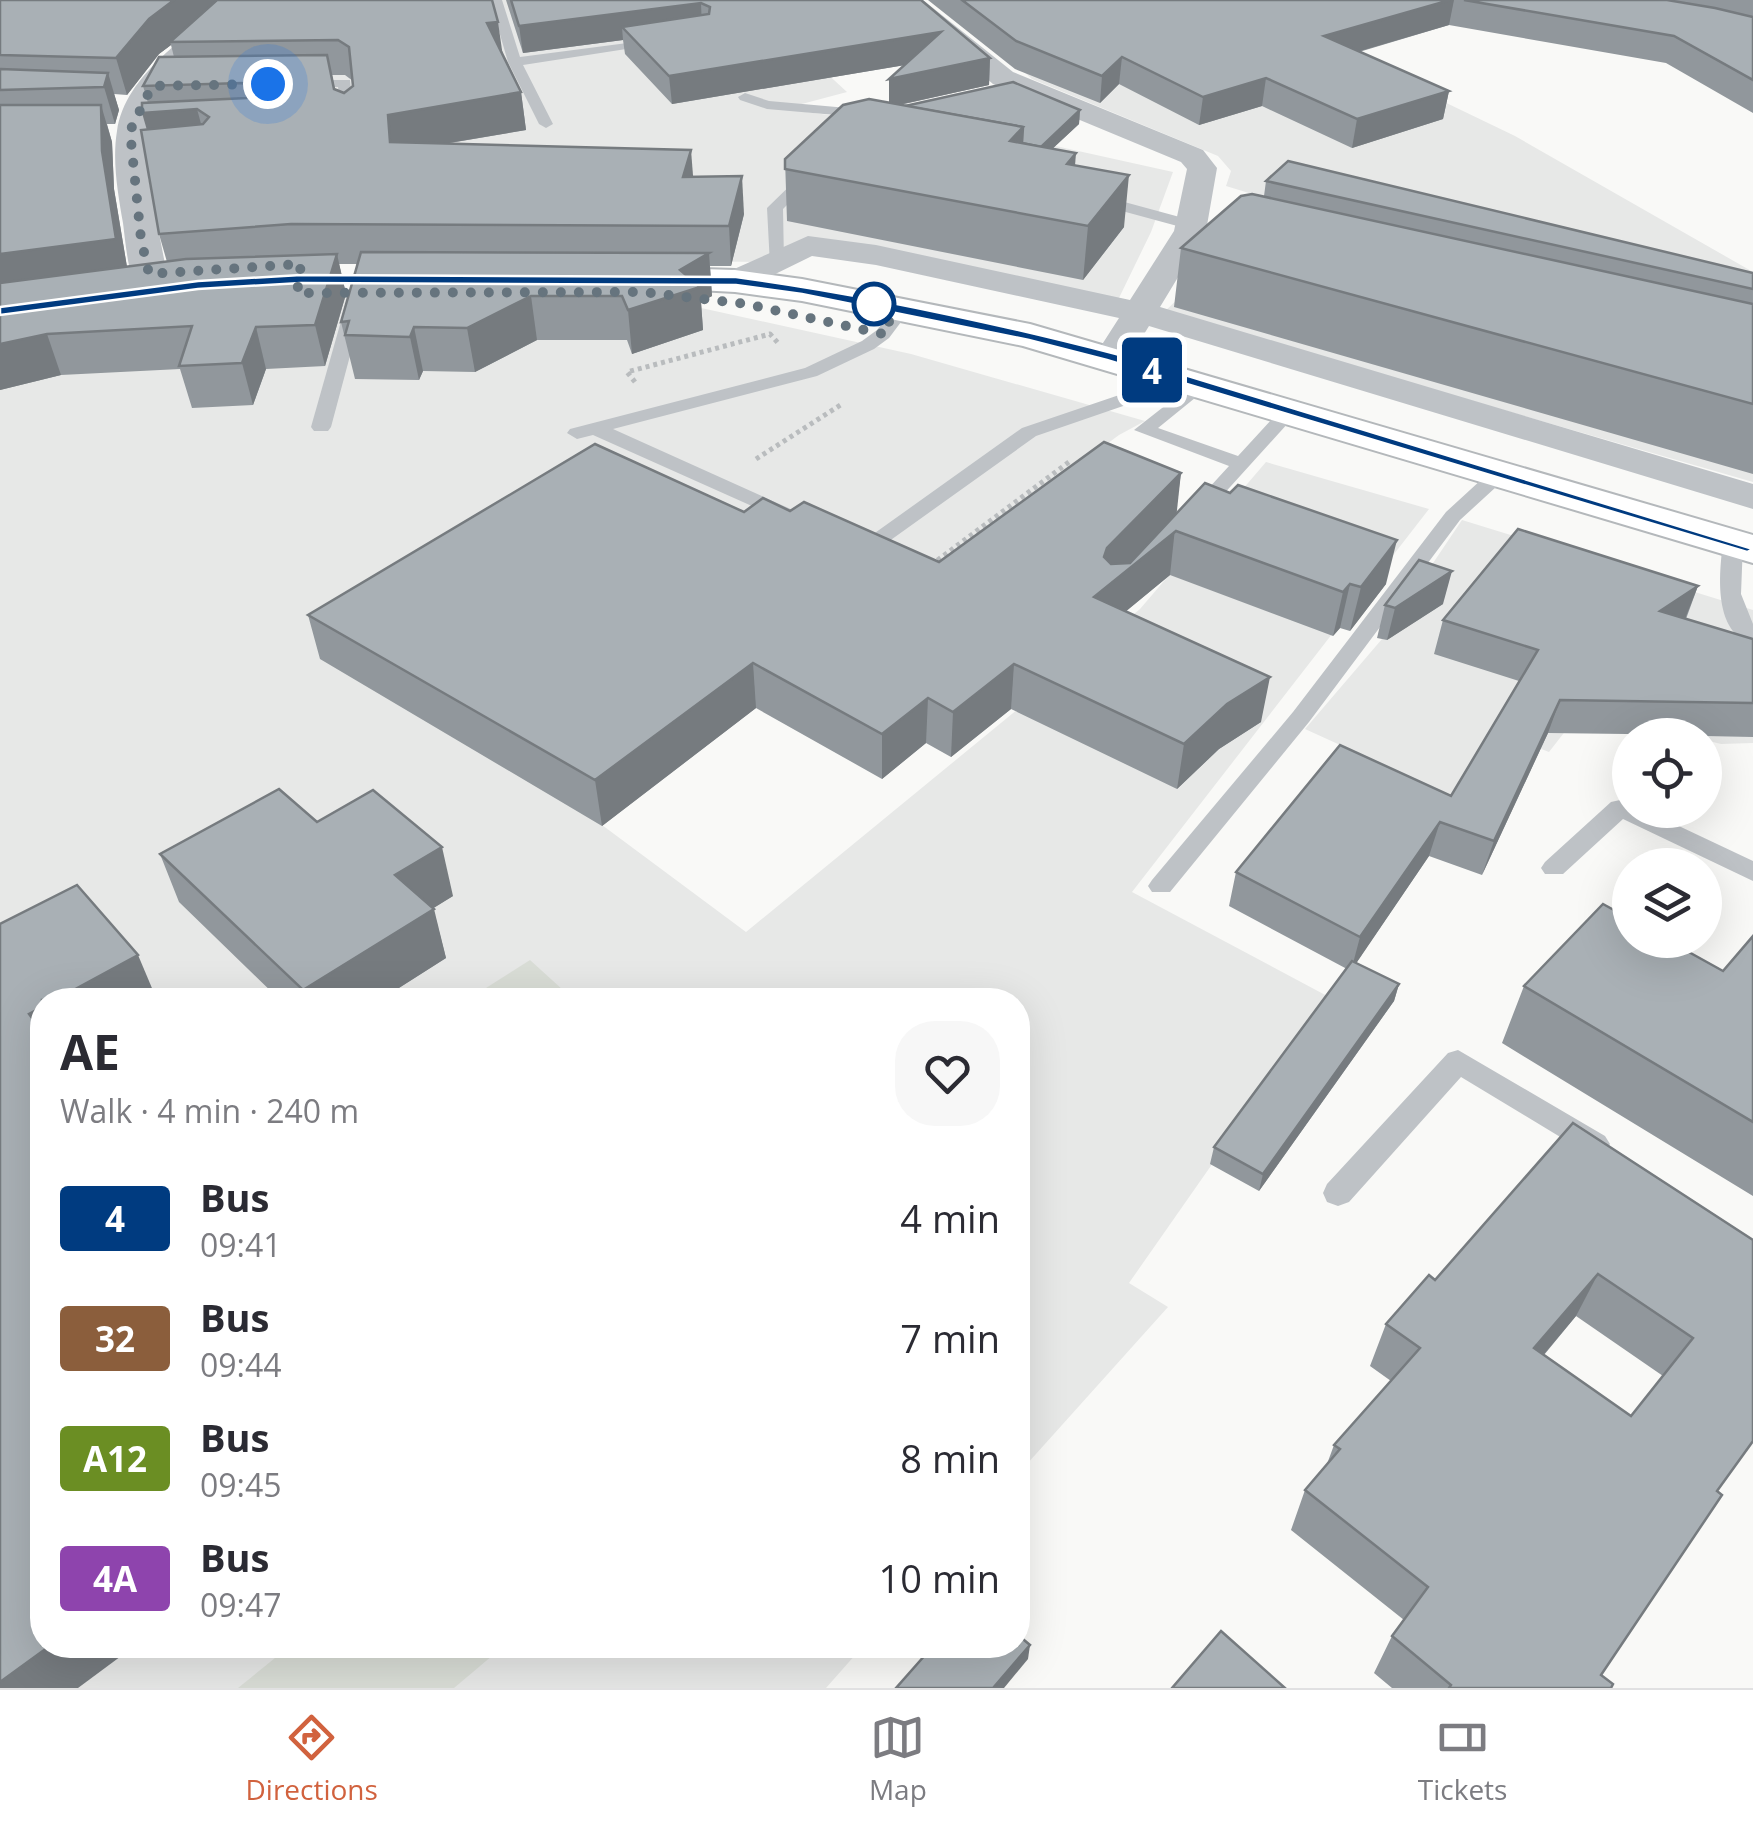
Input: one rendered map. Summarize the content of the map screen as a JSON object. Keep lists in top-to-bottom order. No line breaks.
{"lines":["bus line 4"],"page":{"on_map":"4","heading":["AE","Walk · 4 min · 240 m"],"list":[{"mark":"4","name":"Bus","note":"09:41","value":"4 min"},{"mark":"32","name":"Bus","note":"09:44","value":"7 min"},{"mark":"A12","name":"Bus","note":"09:45","value":"8 min"},{"mark":"4A","name":"Bus","note":"09:47","value":"10 min"}],"tabs":["Directions","Map","Tickets"]}}
